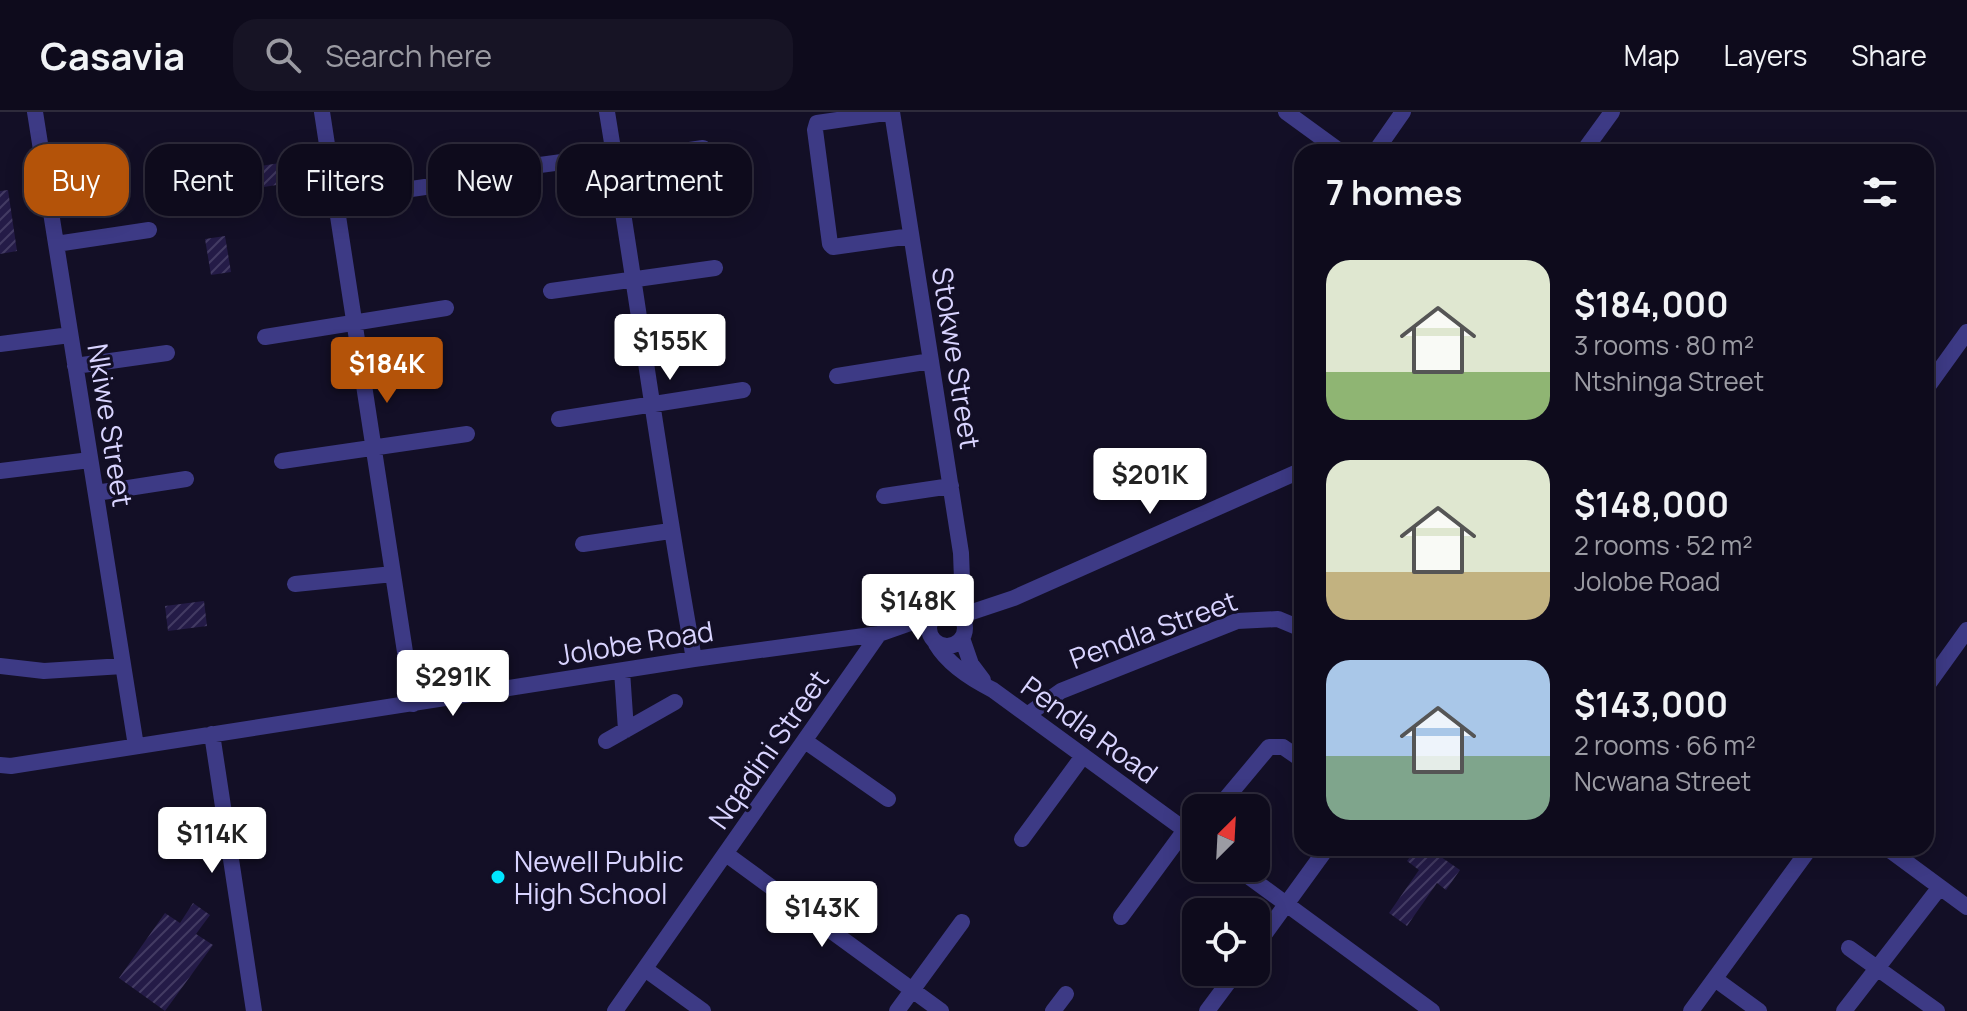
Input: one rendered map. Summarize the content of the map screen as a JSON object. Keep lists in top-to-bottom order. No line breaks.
{"streets":{"street":["Stokwe Street","Nkiwe Street","Pendla Street","Jolobe Road","Pendla Road","Nqadini Street"]},"crossings":[["Stokwe Street","Jolobe Road"],["Stokwe Street","Pendla Road"],["Nkiwe Street","Jolobe Road"],["Pendla Street","Pendla Road"],["Jolobe Road","Pendla Road"],["Jolobe Road","Nqadini Street"]],"places":["Newell Public High School"],"north":"top right","page":{"header":"Casavia","search":"Search here","nav":["Map","Layers","Share"],"chip":["Buy","Rent","Filters","New","Apartment"],"heading":"7 homes","list":[{"name":"$184,000","note":"3 rooms · 80 m² · Ntshinga Street"},{"name":"$148,000","note":"2 rooms · 52 m² · Jolobe Road"},{"name":"$143,000","note":"2 rooms · 66 m² · Ncwana Street"}],"price":["$155K","$184K","$201K","$148K","$291K","$114K","$143K"]}}
